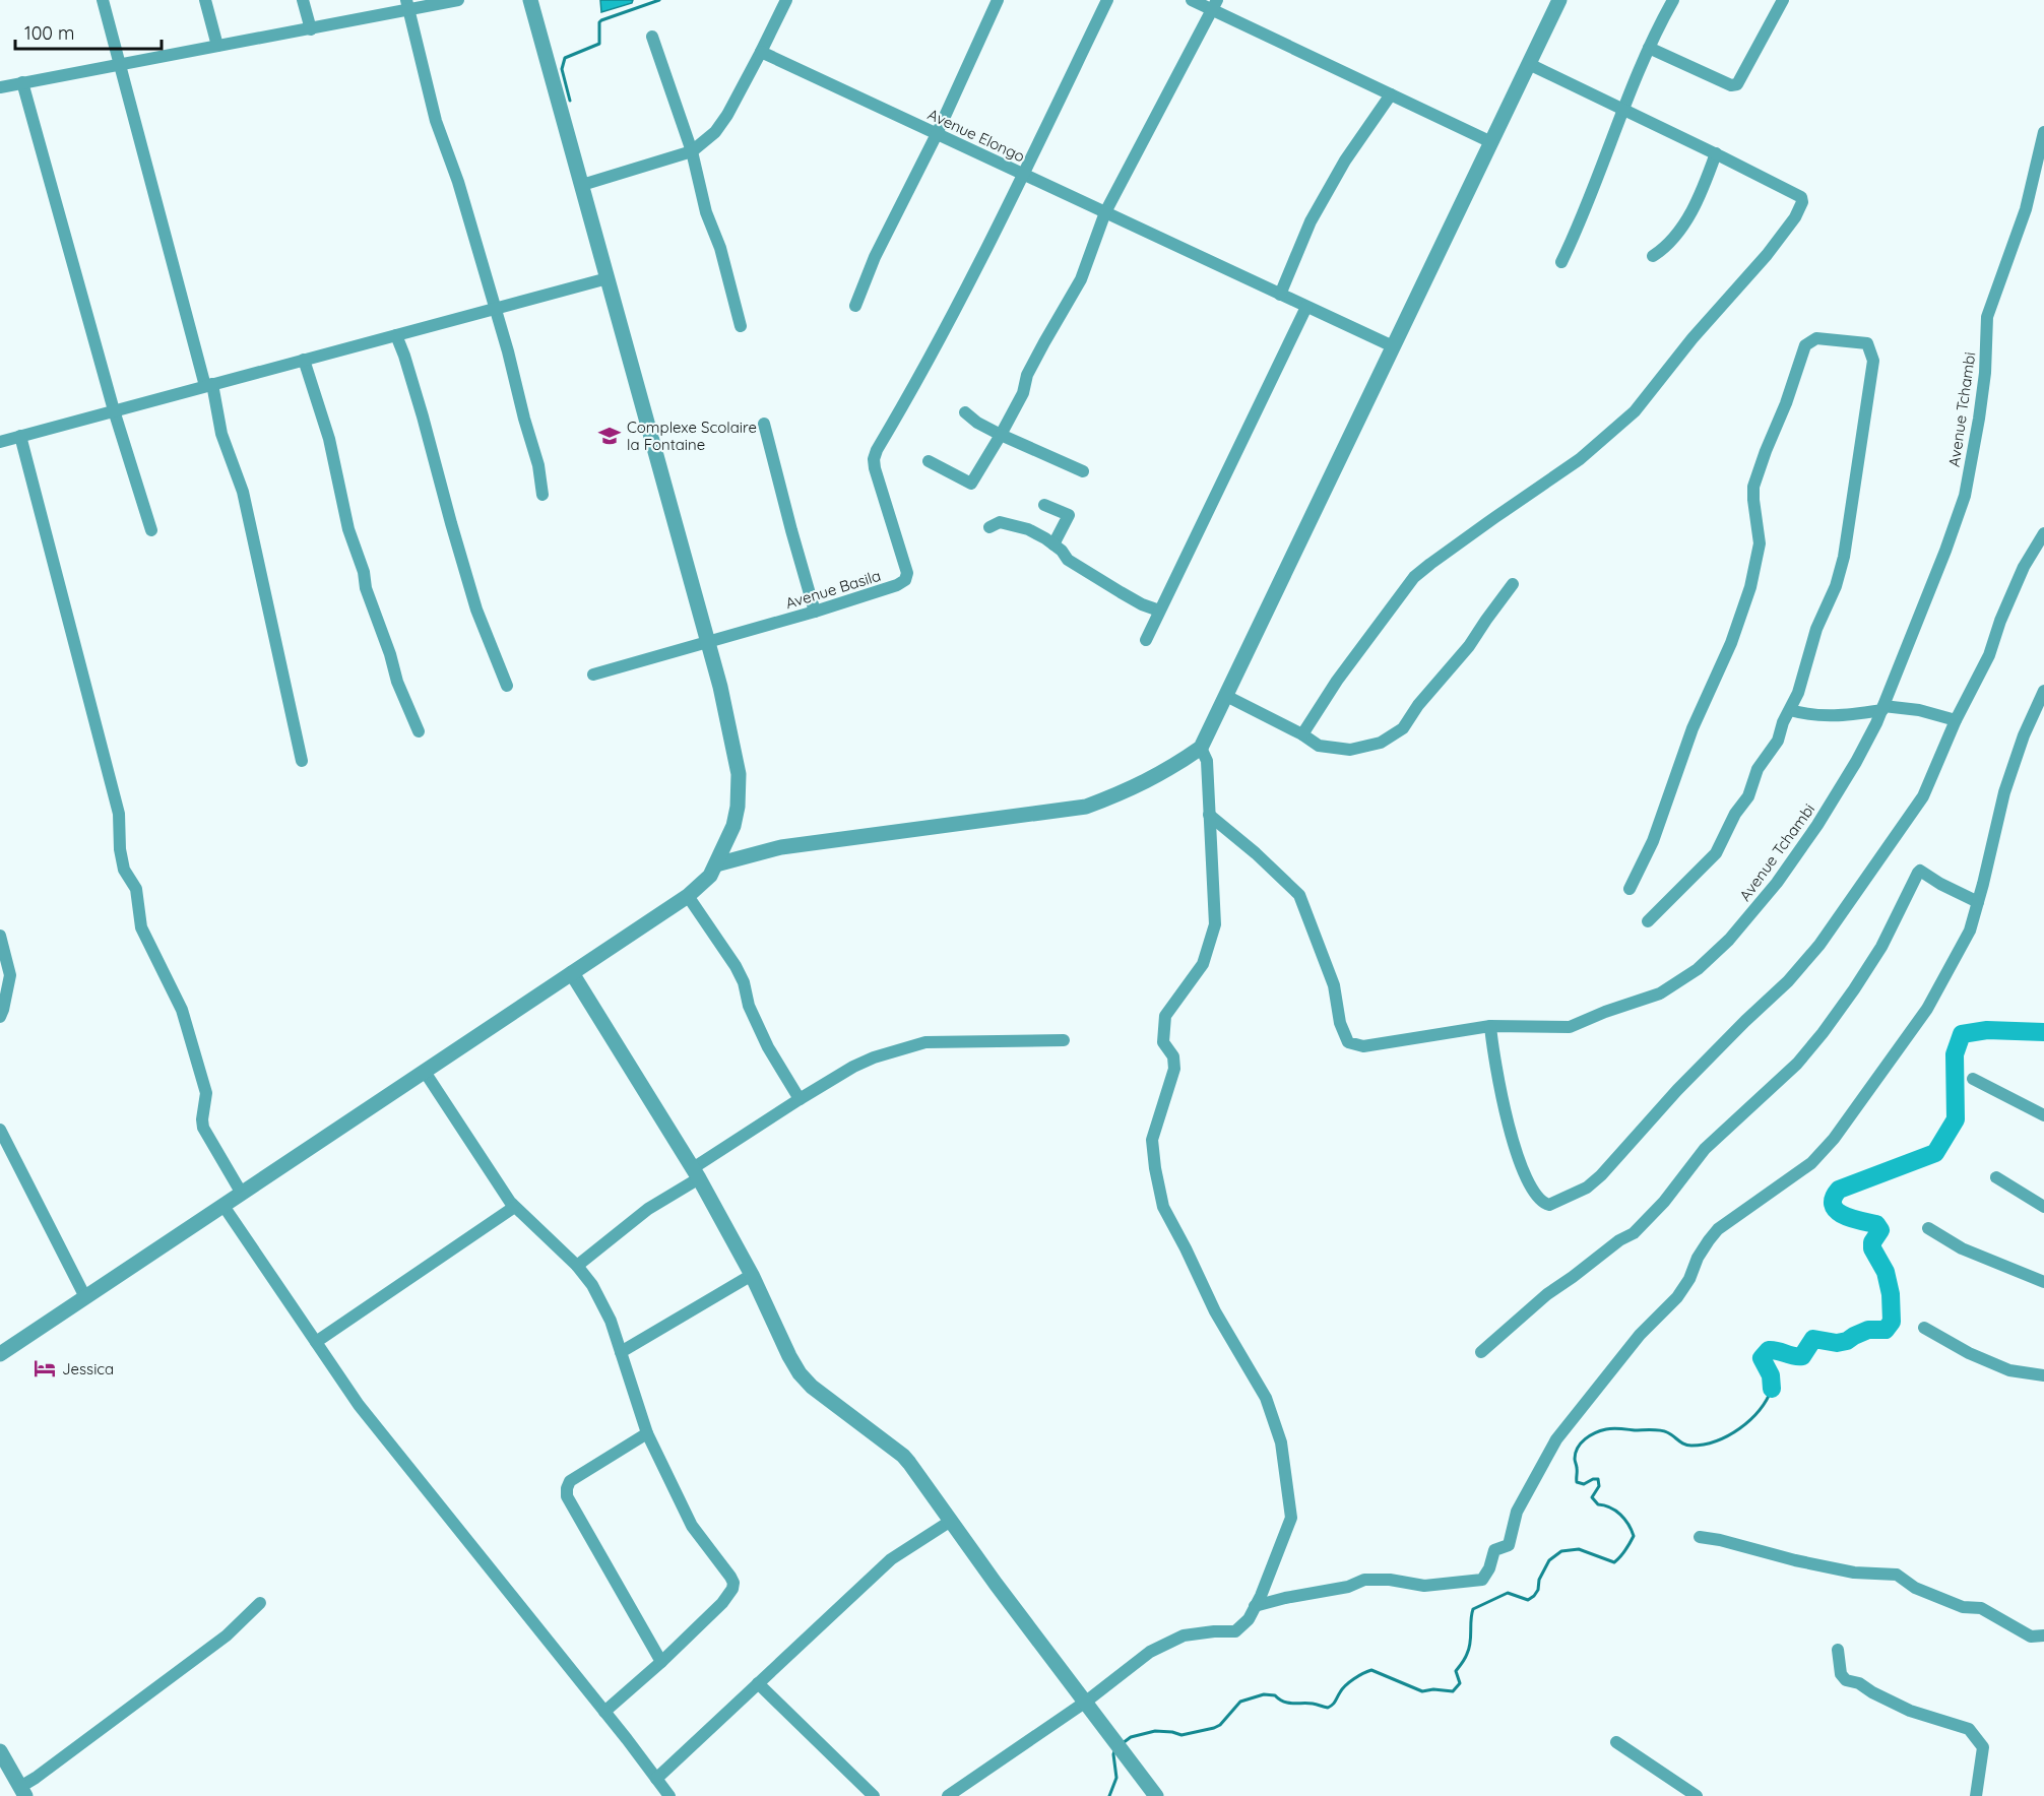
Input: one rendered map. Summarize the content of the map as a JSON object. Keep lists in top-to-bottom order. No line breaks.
{"streets":{"street":["Avenue Elongo","Avenue Tchambi","Avenue Basila"]},"crossings":[["Avenue Elongo","Avenue Basila"]],"places":{"school or university":["Complexe Scolaire la Fontaine"],"hotel":["Jessica"]},"scale_bar":"100 m"}
